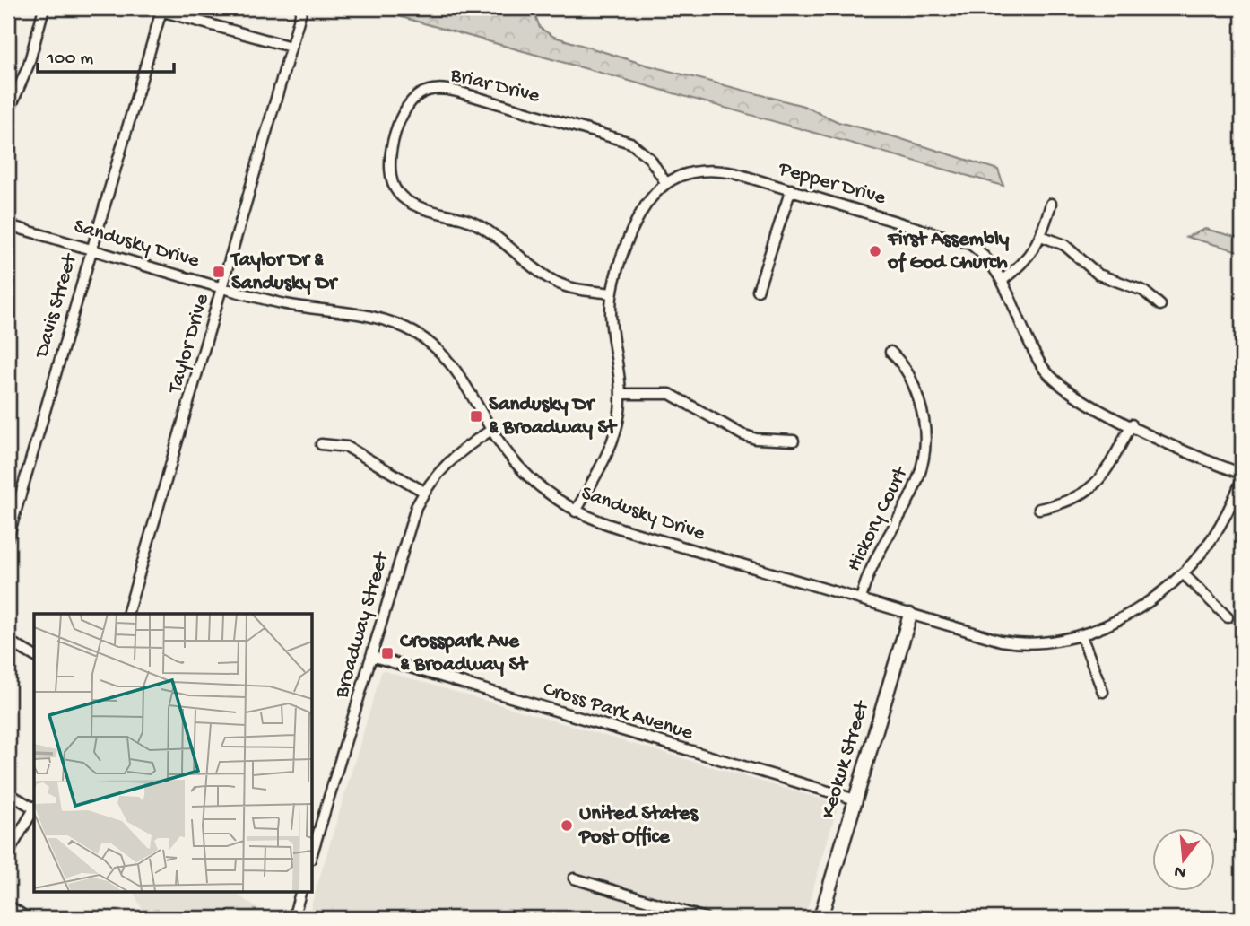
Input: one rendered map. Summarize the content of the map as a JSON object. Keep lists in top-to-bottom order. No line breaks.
{"streets":{"street":["Briar Drive","Pepper Drive","Sandusky Drive","Davis Street","Taylor Drive","Hickory Court","Broadway Street","Cross Park Avenue","Keokuk Street"]},"crossings":[["Briar Drive","Pepper Drive"],["Pepper Drive","Sandusky Drive"],["Sandusky Drive","Davis Street"],["Sandusky Drive","Taylor Drive"],["Sandusky Drive","Hickory Court"],["Sandusky Drive","Broadway Street"],["Sandusky Drive","Keokuk Street"],["Broadway Street","Cross Park Avenue"],["Cross Park Avenue","Keokuk Street"]],"places":{"other":["First Assembly of God Church","United States Post Office"],"transit":["Taylor Dr & Sandusky Dr","Sandusky Dr & Broadway St","Crosspark Ave & Broadway St"]},"scale_bar":"100 m","north":"bottom"}
